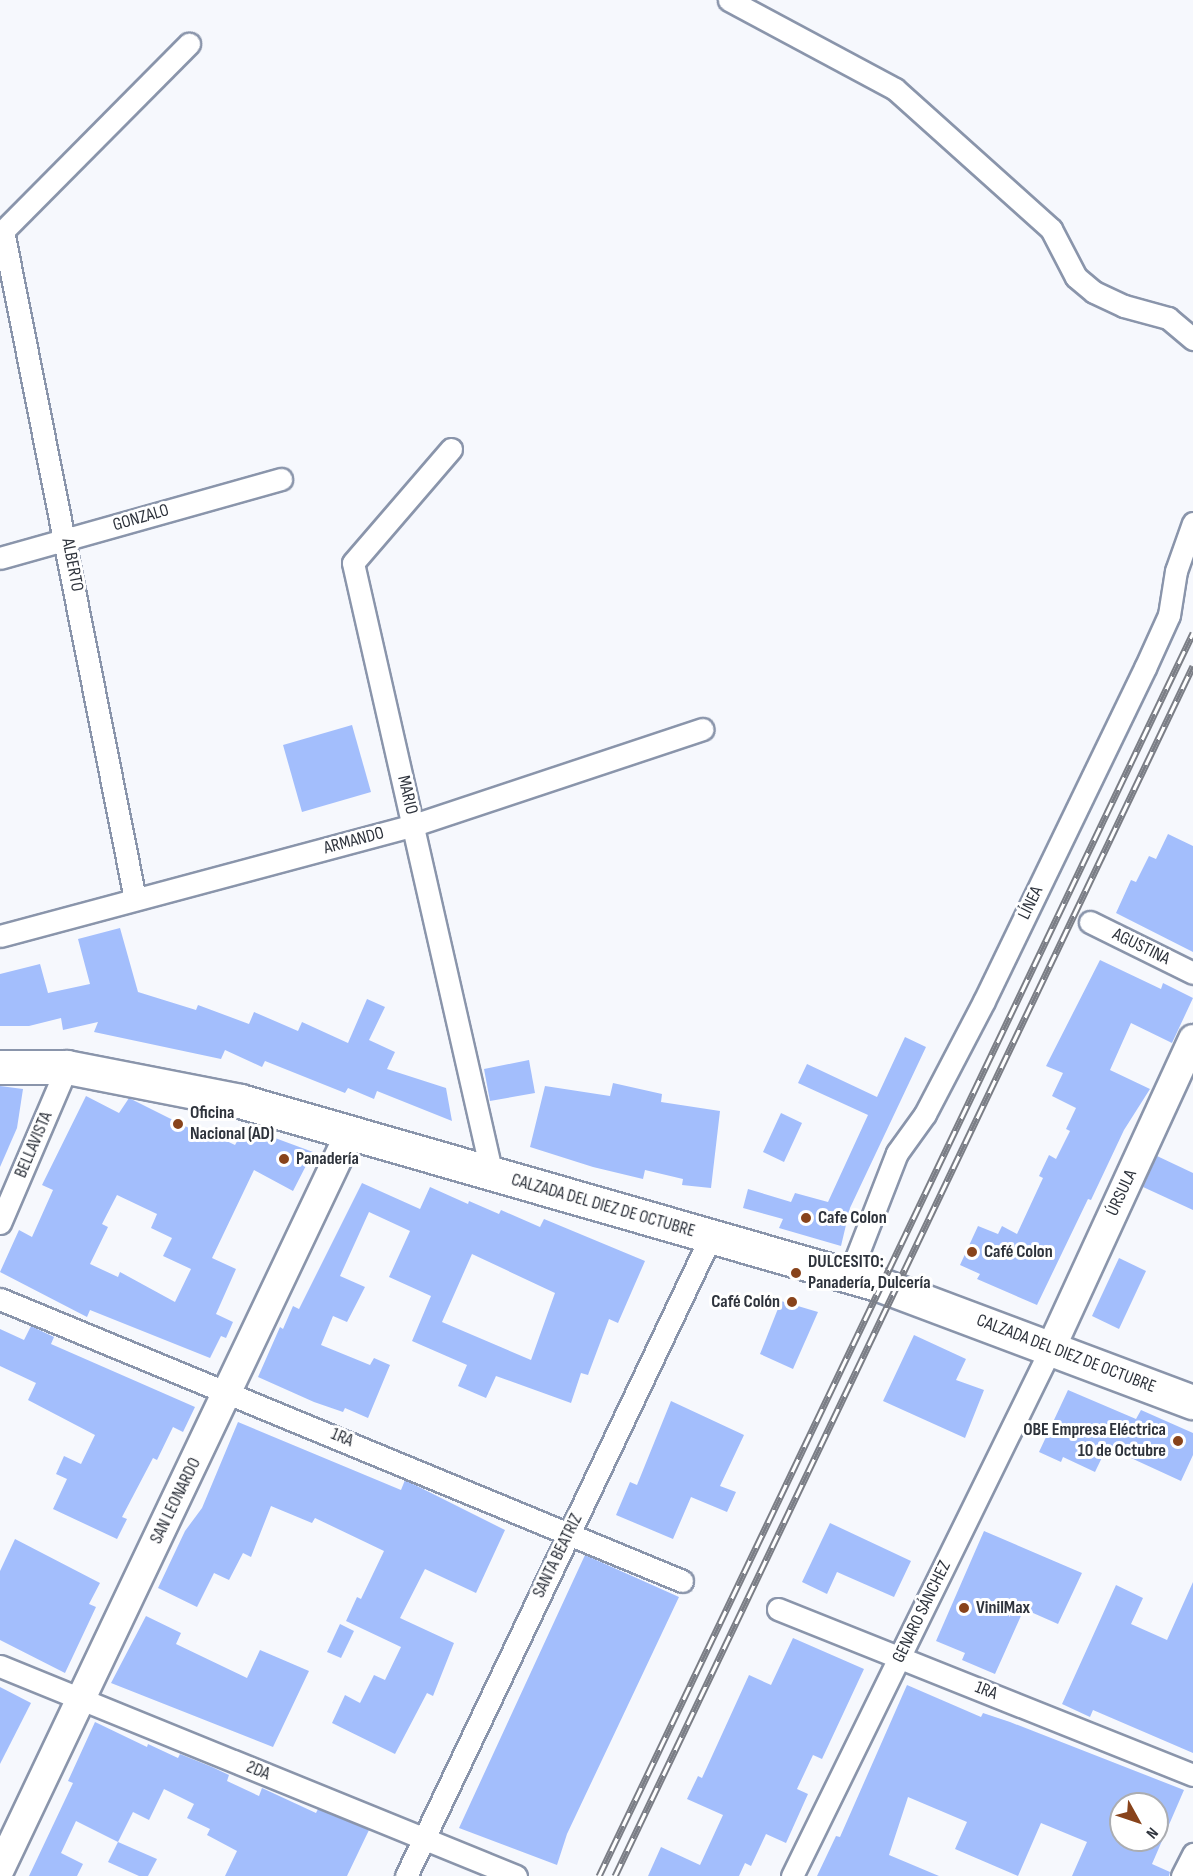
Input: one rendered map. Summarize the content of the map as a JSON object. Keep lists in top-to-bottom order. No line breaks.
{"streets":{"main road":["CALZADA DEL DIEZ DE OCTUBRE"],"street":["GONZALO","ALBERTO","MARIO","ARMANDO","LÍNEA","AGUSTINA","BELLAVISTA","ÚRSULA","1RA","SAN LEONARDO","SANTA BEATRIZ","GENARO SÁNCHEZ","2DA"]},"crossings":[["GONZALO","ALBERTO"],["ALBERTO","ARMANDO"],["MARIO","ARMANDO"],["MARIO","CALZADA DEL DIEZ DE OCTUBRE"],["LÍNEA","CALZADA DEL DIEZ DE OCTUBRE"],["BELLAVISTA","CALZADA DEL DIEZ DE OCTUBRE"],["ÚRSULA","CALZADA DEL DIEZ DE OCTUBRE"],["ÚRSULA","GENARO SÁNCHEZ"],["CALZADA DEL DIEZ DE OCTUBRE","SAN LEONARDO"],["CALZADA DEL DIEZ DE OCTUBRE","SANTA BEATRIZ"],["CALZADA DEL DIEZ DE OCTUBRE","GENARO SÁNCHEZ"],["1RA","SAN LEONARDO"],["1RA","SANTA BEATRIZ"],["1RA","GENARO SÁNCHEZ"],["SAN LEONARDO","2DA"],["SANTA BEATRIZ","2DA"]],"places":["Oficina Nacional (AD)","Panadería","Cafe Colon","Café Colon","DULCESITO: Panadería, Dulcería","Café Colón","OBE Empresa Eléctrica 10 de Octubre","VinilMax"],"north":"bottom right"}
